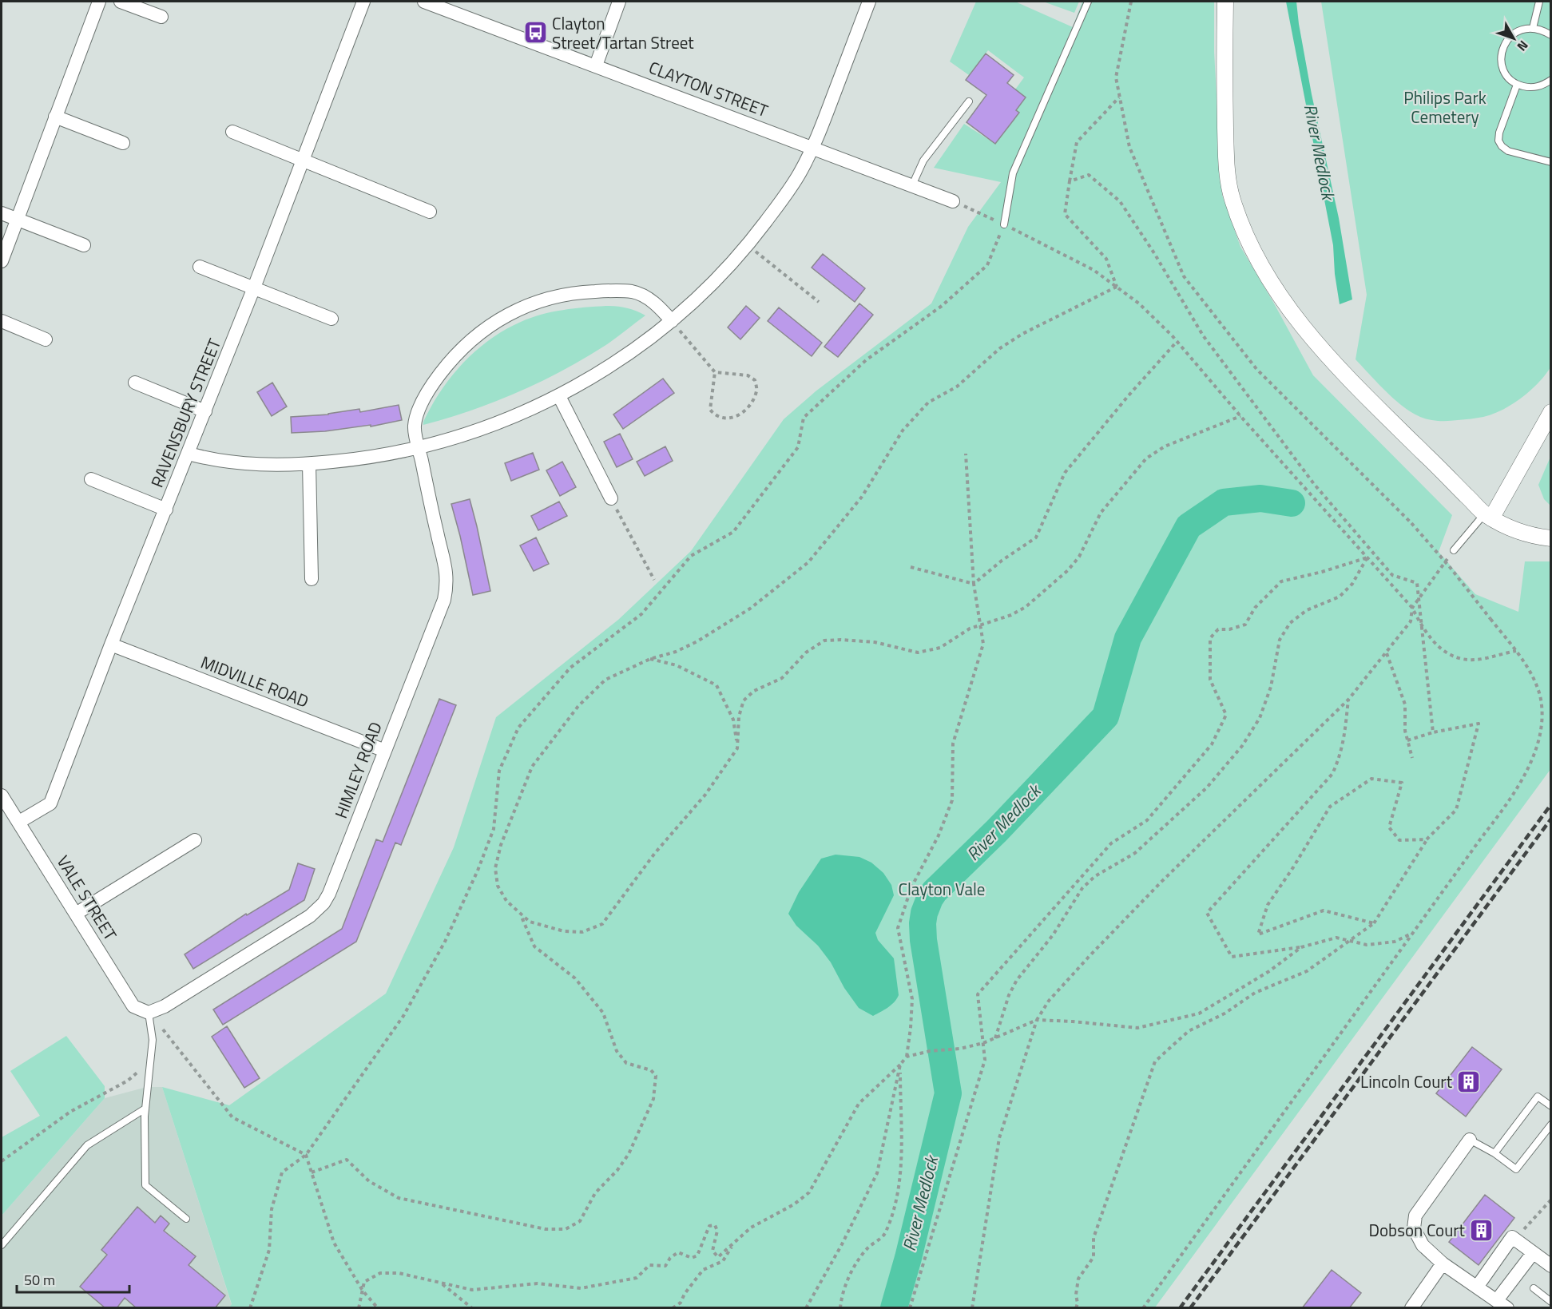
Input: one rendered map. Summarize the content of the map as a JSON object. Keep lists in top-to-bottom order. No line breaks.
{"streets":{"street":["CLAYTON STREET","RAVENSBURY STREET","MIDVILLE ROAD","HIMLEY ROAD","VALE STREET"]},"crossings":[["RAVENSBURY STREET","MIDVILLE ROAD"],["RAVENSBURY STREET","VALE STREET"],["MIDVILLE ROAD","HIMLEY ROAD"],["HIMLEY ROAD","VALE STREET"]],"water":["River Medlock"],"parks":["Philips Park Cemetery","Clayton Vale"],"places":{"bus stop":["Clayton Street/Tartan Street"],"building":["Lincoln Court","Dobson Court"]},"scale_bar":"50 m","north":"bottom right"}
